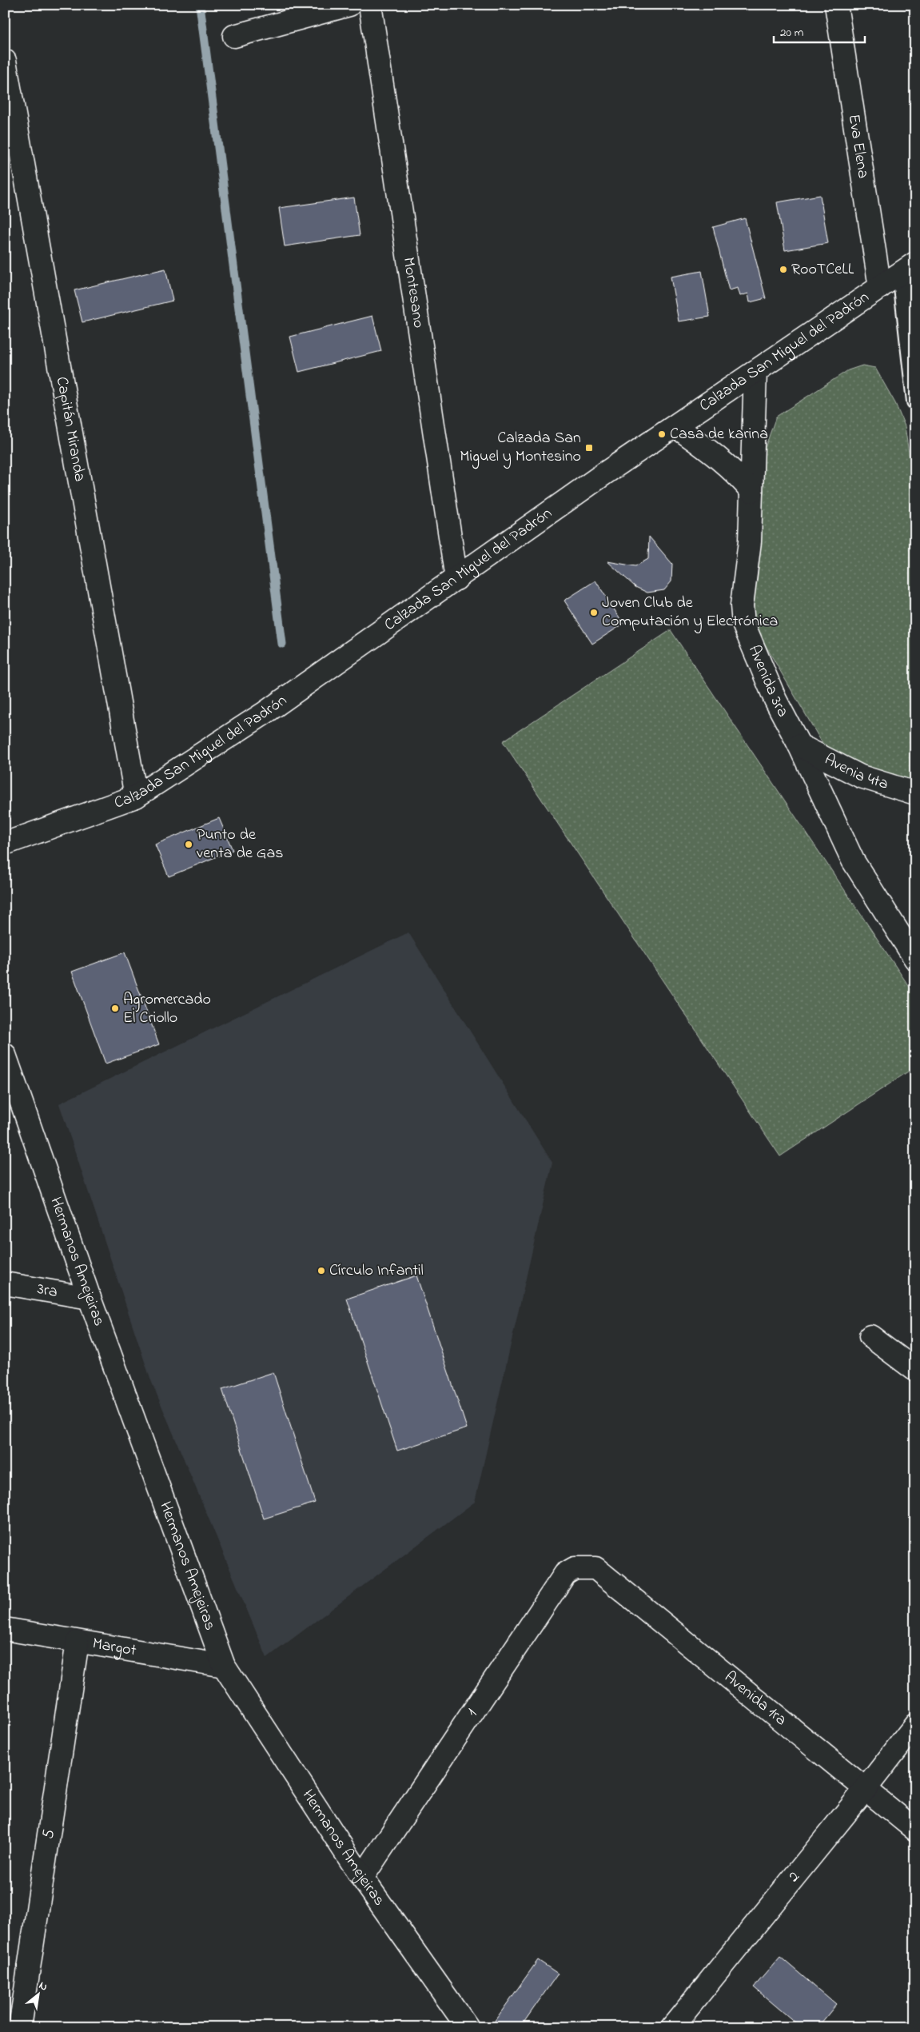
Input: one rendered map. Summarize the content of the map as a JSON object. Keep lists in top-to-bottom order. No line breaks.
{"streets":{"street":["Eva Elena","Montesano","Calzada San Miguel del Padrón","Capitán Miranda","Avenida 3ra","Avenia 4ta","Hermanos Amejeiras","3ra","Margot","Avenida 1ra","1","5","2"]},"crossings":[["Eva Elena","Calzada San Miguel del Padrón"],["Montesano","Calzada San Miguel del Padrón"],["Calzada San Miguel del Padrón","Capitán Miranda"],["Calzada San Miguel del Padrón","Avenida 3ra"],["Avenida 3ra","Avenia 4ta"],["Hermanos Amejeiras","3ra"],["Hermanos Amejeiras","Margot"],["Hermanos Amejeiras","1"],["Margot","5"],["Avenida 1ra","1"],["Avenida 1ra","2"]],"places":{"other":["RooTCeLL","Casa de karina","Joven Club de Computación y Electrónica","Punto de venta de Gas","Agromercado El Criollo","Círculo Infantil"],"transit":["Calzada San Miguel y Montesino"]},"scale_bar":"20 m","north":"top right"}
